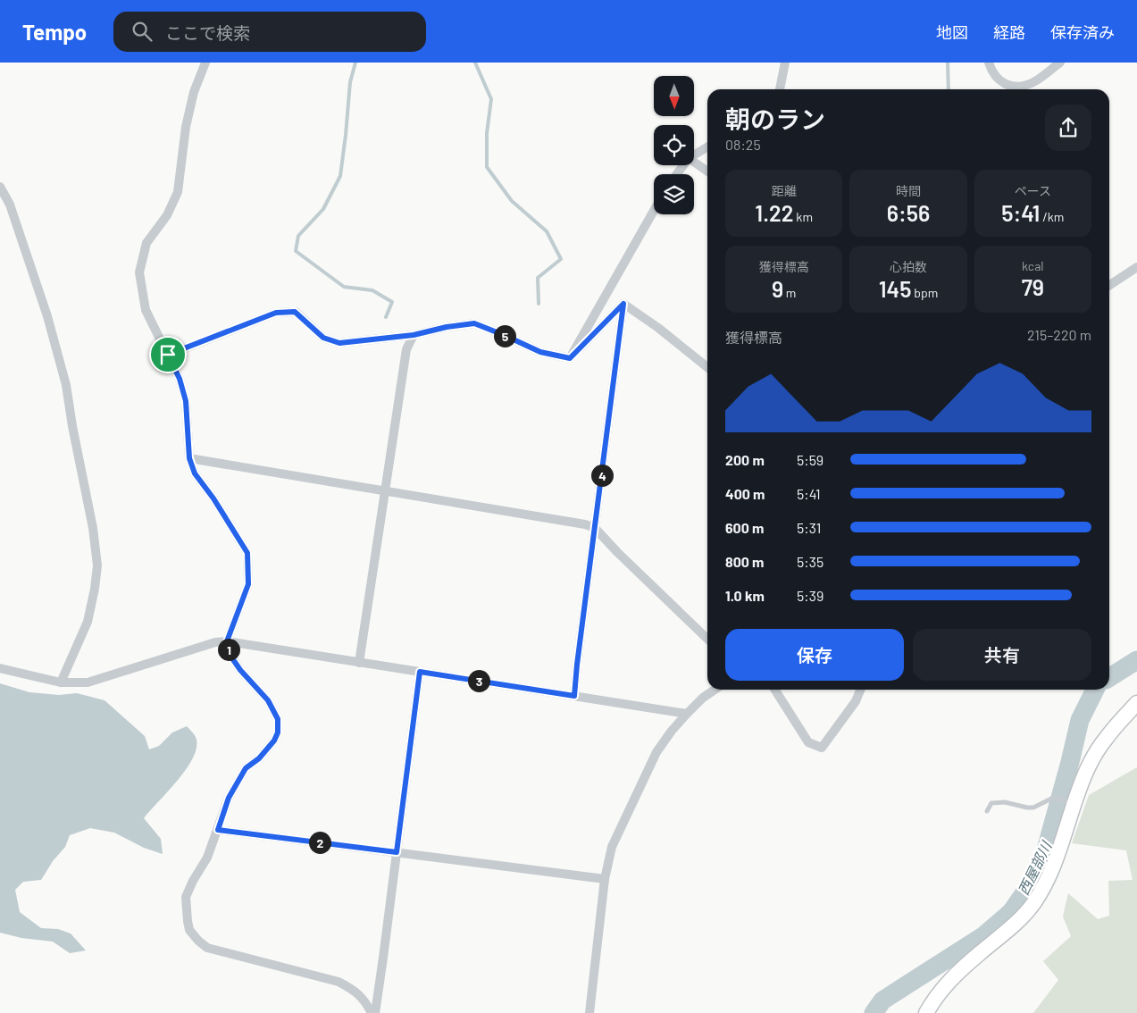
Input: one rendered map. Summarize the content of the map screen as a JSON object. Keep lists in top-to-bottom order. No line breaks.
{"water":["西屋部川"],"north":"bottom","page":{"header":"Tempo","search":"ここで検索","nav":["地図","経路","保存済み"],"heading":["朝のラン","08:25"],"stats":[["距離","1.22 km"],["時間","6:56"],["ペース","5:41 /km"],["獲得標高","9 m"],["心拍数","145 bpm"],["kcal","79"]],"chart":["獲得標高","215–220 m"],"pins":["5","4","1","3","2"],"list":[{"name":"200 m","note":"5:59"},{"name":"400 m","note":"5:41"},{"name":"600 m","note":"5:31"},{"name":"800 m","note":"5:35"},{"name":"1.0 km","note":"5:39"}],"buttons":["保存","共有"]}}
